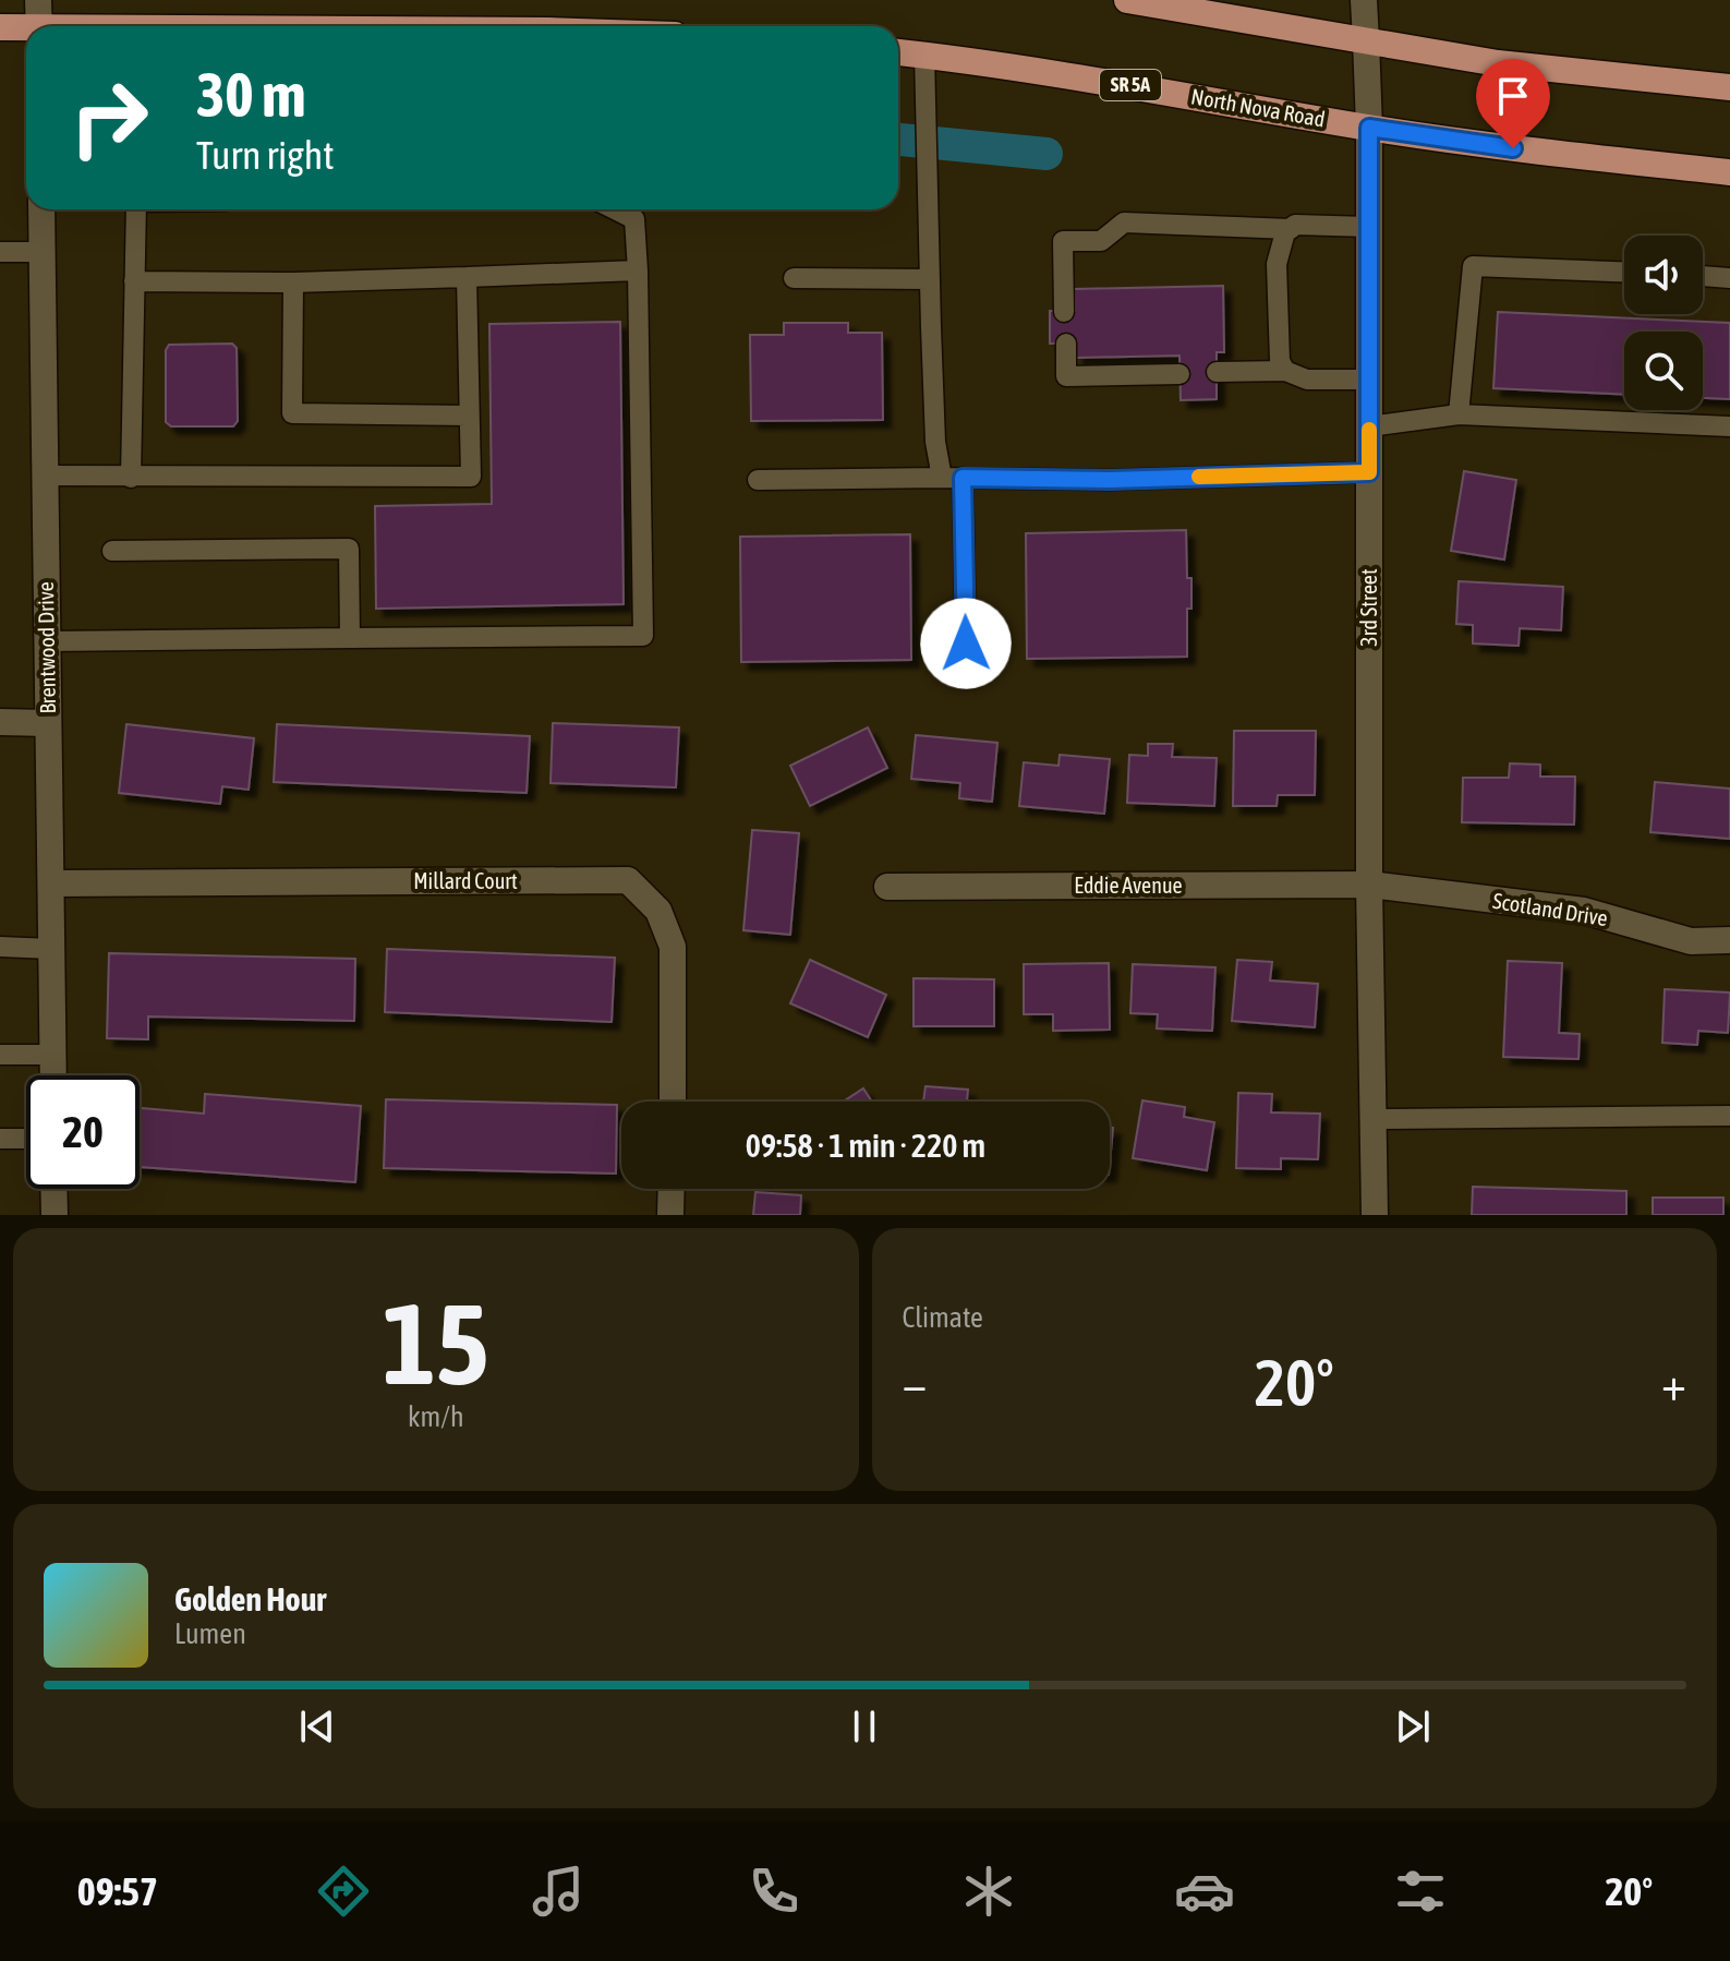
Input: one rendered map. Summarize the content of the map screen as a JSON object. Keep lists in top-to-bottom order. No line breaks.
{"streets":{"main road":["SR 5A","North Nova Road"],"street":["3rd Street","Brentwood Drive","Millard Court","Eddie Avenue","Scotland Drive"]},"crossings":[["North Nova Road","3rd Street"],["3rd Street","Eddie Avenue"],["3rd Street","Scotland Drive"],["Brentwood Drive","Millard Court"],["Eddie Avenue","Scotland Drive"]],"page":{"turn":["30 m","Turn right"],"limit":"20","trip":"09:58 · 1 min · 220 m","tile":[["15","km/h"],"Climate"],"heat":["−","20°","+"],"song":["Golden Hour","Lumen"],"tabs":["09:57","20°"]}}
